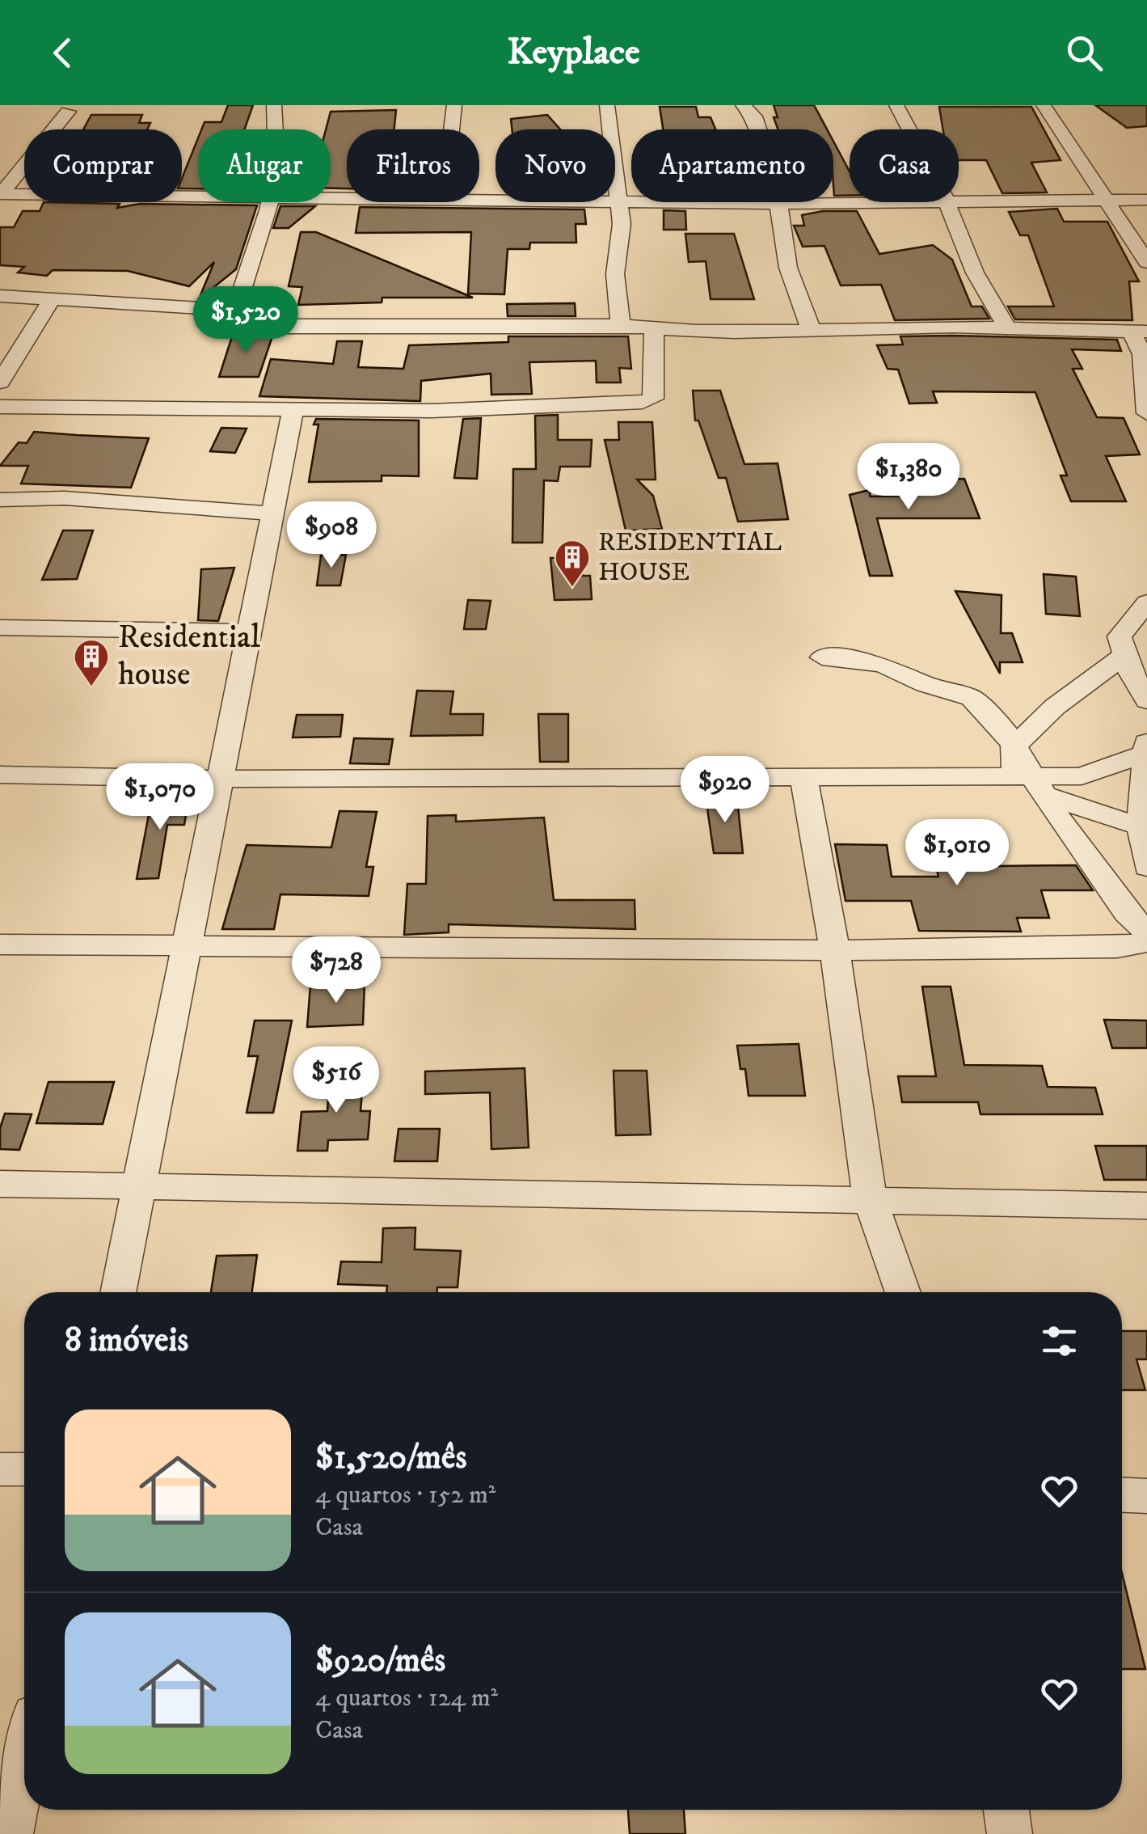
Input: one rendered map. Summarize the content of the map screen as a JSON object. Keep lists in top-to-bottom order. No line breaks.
{"places":{"building":["RESIDENTIAL HOUSE","Residential house"]},"page":{"header":"Keyplace","chip":["Comprar","Alugar","Filtros","Novo","Apartamento","Casa"],"price":["$1,520","$1,380","$908","$920","$1,070","$1,010","$728","$516"],"heading":"8 imóveis","list":[{"name":"$1,520/mês","note":"4 quartos · 152 m² · Casa"},{"name":"$920/mês","note":"4 quartos · 124 m² · Casa"}]}}
